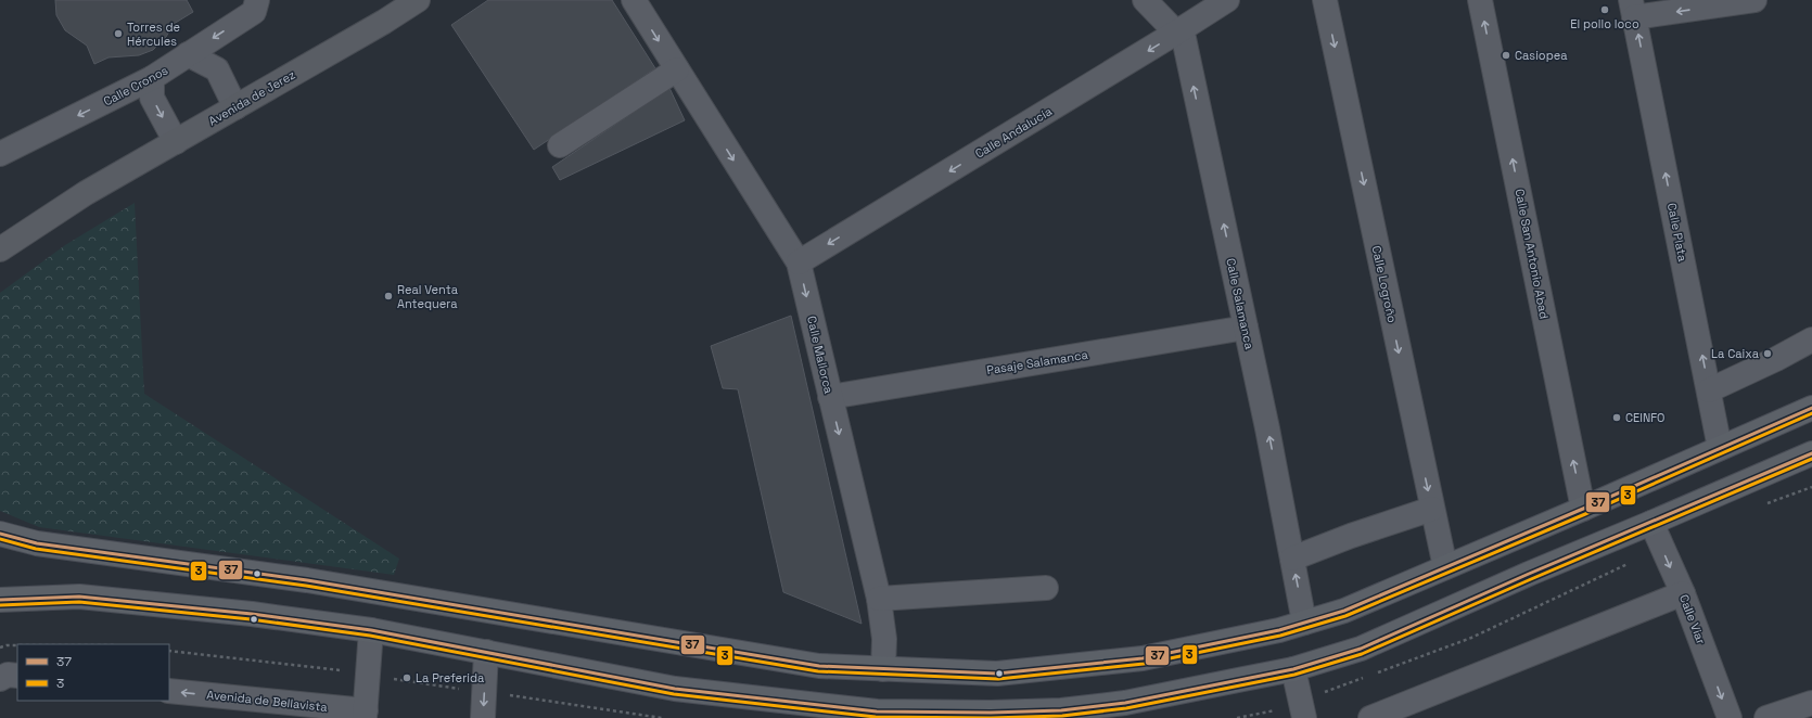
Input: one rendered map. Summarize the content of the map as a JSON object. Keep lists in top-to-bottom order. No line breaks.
{"streets":{"main road":["Avenida de Jerez"],"street":["Calle Cronos","Calle Andalucía","Calle Plata","Calle San Antonio Abad","Calle Logroño","Calle Salamanca","Calle Mallorca","Pasaje Salamanca","Calle Viar","Avenida de Bellavista"]},"crossings":[["Calle Andalucía","Calle Salamanca"],["Calle Andalucía","Calle Mallorca"],["Calle Salamanca","Pasaje Salamanca"],["Calle Mallorca","Pasaje Salamanca"]],"one_way":["Calle Cronos","Calle Andalucía","Calle Plata","Calle San Antonio Abad","Calle Logroño","Calle Salamanca","Calle Mallorca","Calle Viar","Avenida de Bellavista"],"places":["El pollo loco","Torres de Hércules","Casiopea","Real Venta Antequera","La Caixa","CEINFO","La Preferida"],"lines":["transit line 37","transit line 3"],"legend":["37","3"]}
